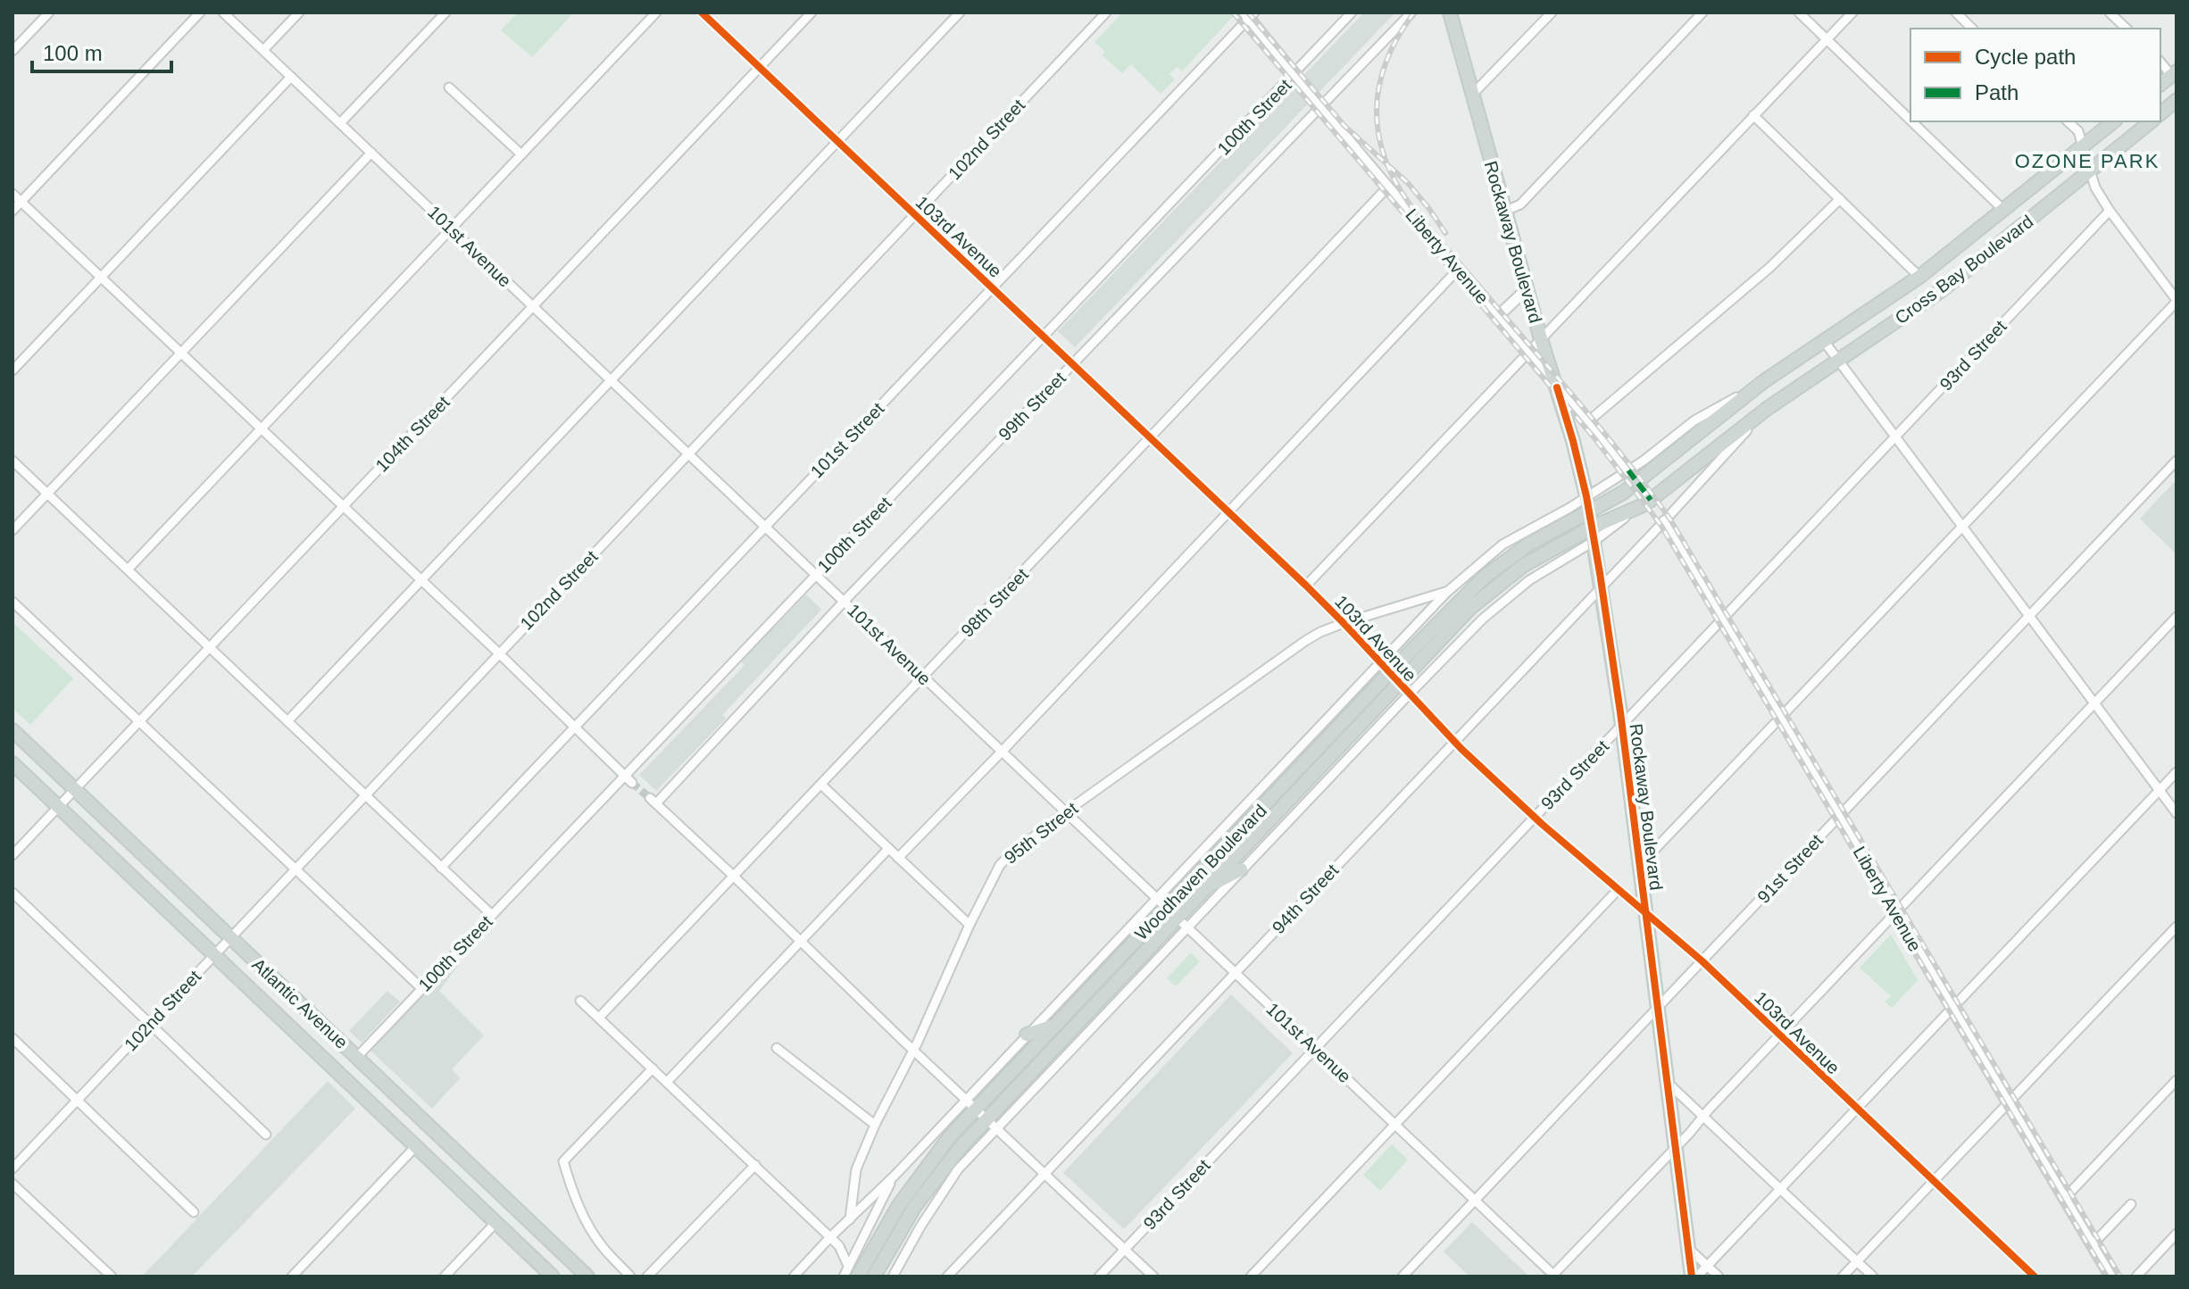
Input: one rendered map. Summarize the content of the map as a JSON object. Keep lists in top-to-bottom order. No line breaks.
{"streets":{"main road":["Rockaway Boulevard","Cross Bay Boulevard","Woodhaven Boulevard","Atlantic Avenue"],"street":["100th Street","102nd Street","103rd Avenue","101st Avenue","Liberty Avenue","93rd Street","99th Street","104th Street","101st Street","98th Street","95th Street","91st Street","94th Street"]},"crossings":[["100th Street","103rd Avenue"],["100th Street","101st Avenue"],["100th Street","Liberty Avenue"],["100th Street","Atlantic Avenue"],["102nd Street","103rd Avenue"],["102nd Street","101st Avenue"],["102nd Street","Atlantic Avenue"],["103rd Avenue","Rockaway Boulevard"],["103rd Avenue","93rd Street"],["103rd Avenue","99th Street"],["103rd Avenue","104th Street"],["103rd Avenue","101st Street"],["103rd Avenue","98th Street"],["103rd Avenue","95th Street"],["103rd Avenue","91st Street"],["103rd Avenue","Woodhaven Boulevard"],["103rd Avenue","94th Street"],["Rockaway Boulevard","Liberty Avenue"],["Rockaway Boulevard","Cross Bay Boulevard"],["Rockaway Boulevard","93rd Street"],["Rockaway Boulevard","91st Street"],["Rockaway Boulevard","Woodhaven Boulevard"],["Rockaway Boulevard","94th Street"],["101st Avenue","93rd Street"],["101st Avenue","99th Street"],["101st Avenue","104th Street"],["101st Avenue","101st Street"],["101st Avenue","98th Street"],["101st Avenue","95th Street"],["101st Avenue","91st Street"],["101st Avenue","Woodhaven Boulevard"],["101st Avenue","94th Street"],["Liberty Avenue","Cross Bay Boulevard"],["Liberty Avenue","93rd Street"],["Liberty Avenue","99th Street"],["Liberty Avenue","101st Street"],["Liberty Avenue","98th Street"],["Liberty Avenue","91st Street"],["Liberty Avenue","94th Street"],["Cross Bay Boulevard","Woodhaven Boulevard"],["Cross Bay Boulevard","94th Street"],["99th Street","98th Street"],["104th Street","Atlantic Avenue"],["95th Street","Woodhaven Boulevard"]],"districts":["OZONE PARK"],"legend":["Cycle path","Path"],"scale_bar":"100 m"}
